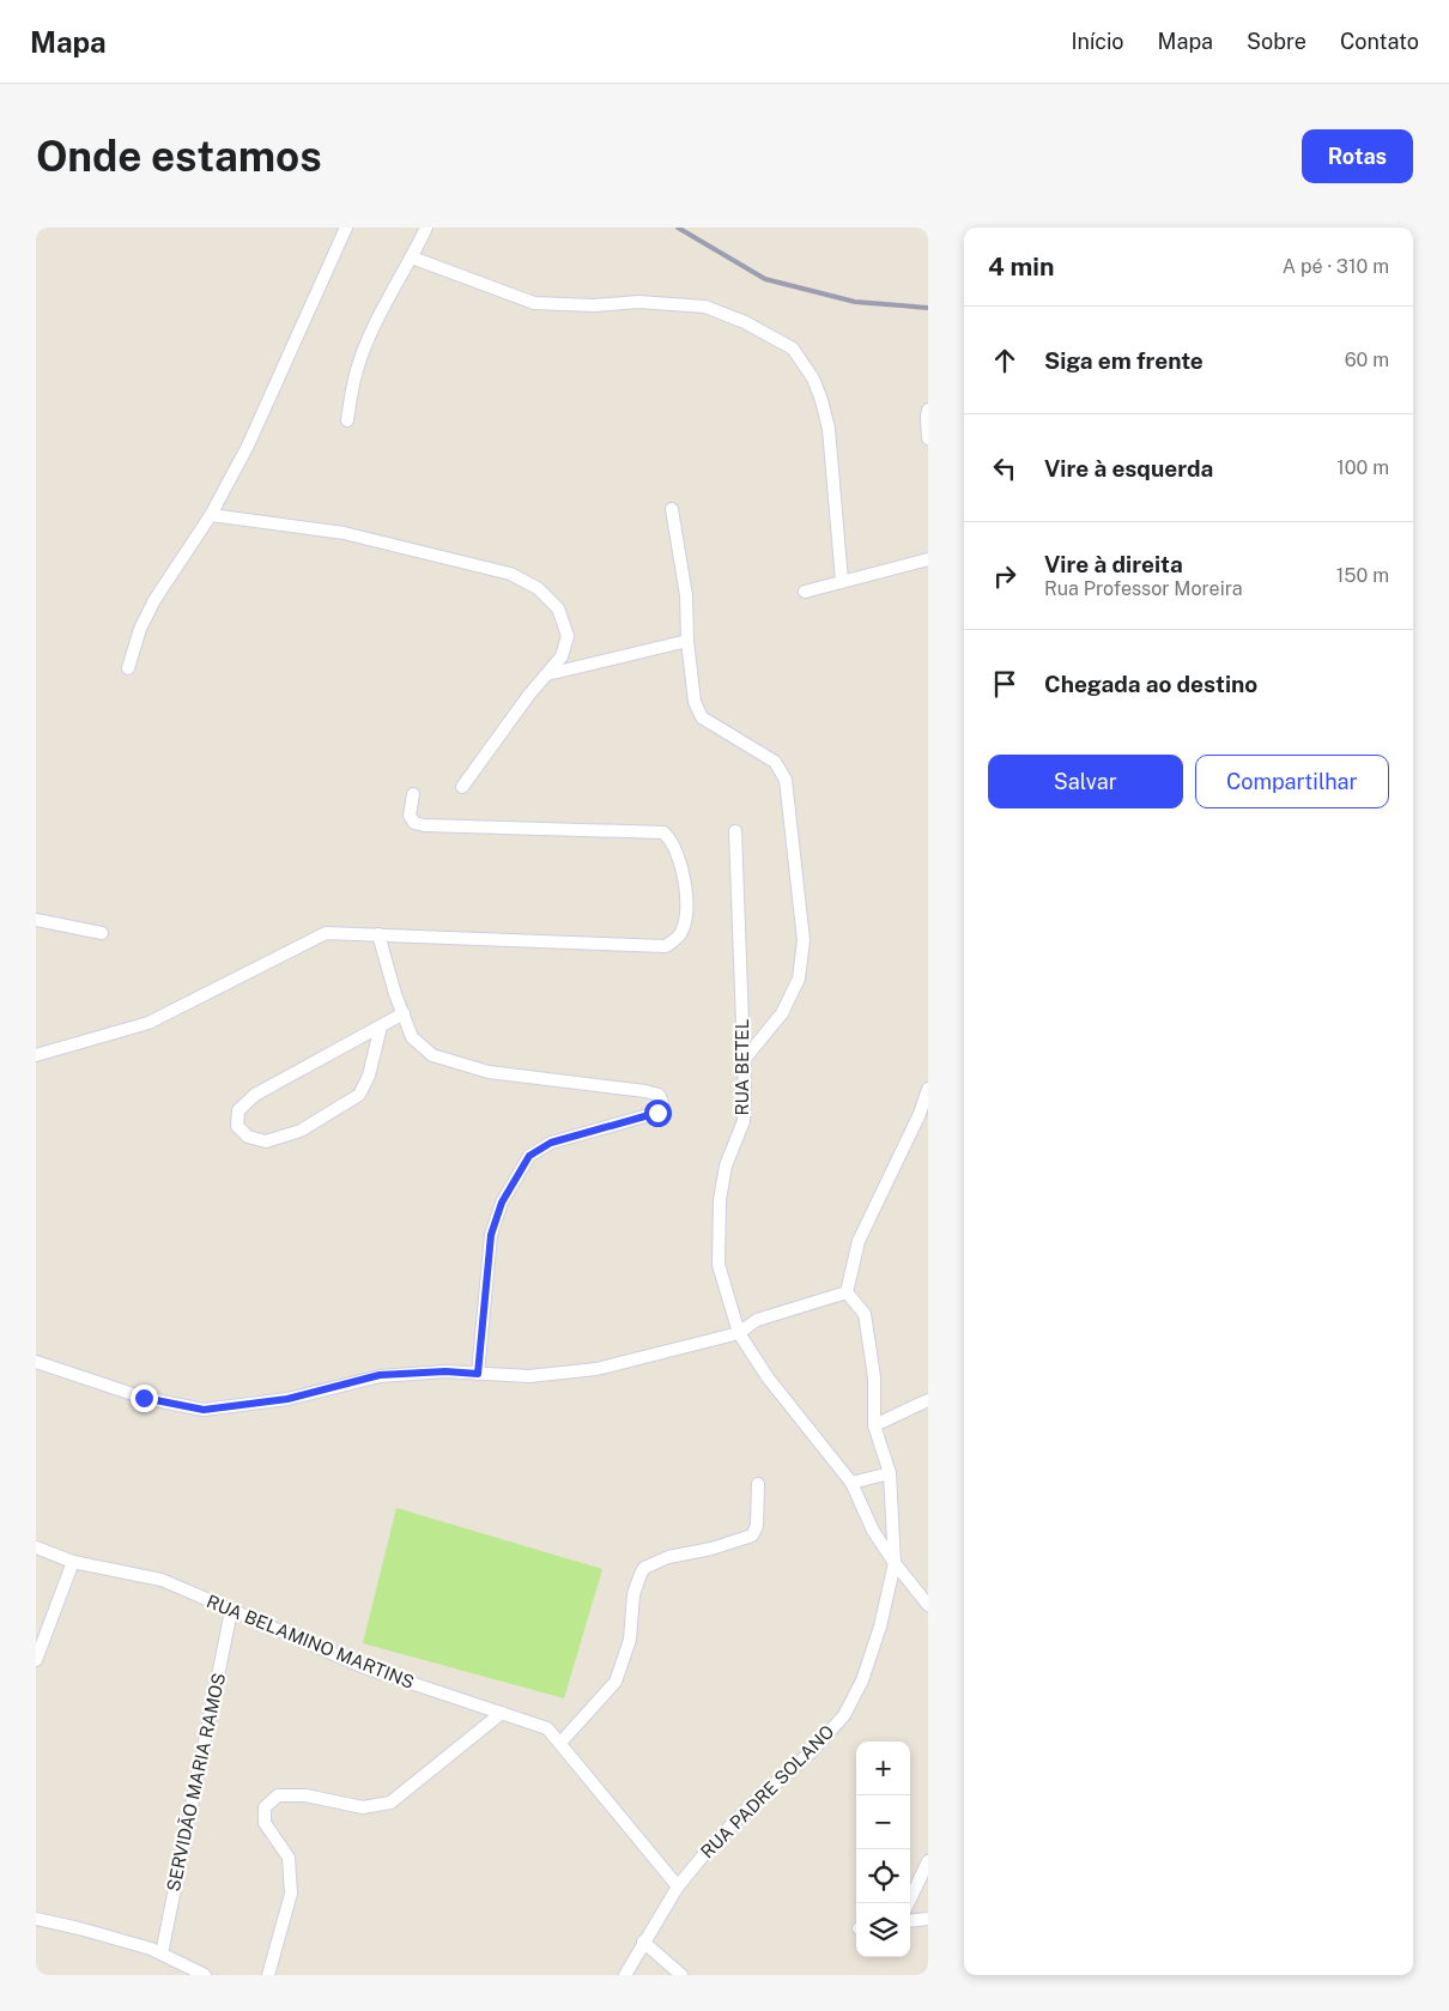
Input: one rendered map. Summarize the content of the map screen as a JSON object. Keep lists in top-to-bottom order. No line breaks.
{"streets":{"street":["RUA BETEL","RUA BELAMINO MARTINS","SERVIDÃO MARIA RAMOS","RUA PADRE SOLANO"]},"crossings":[["RUA BETEL","RUA PADRE SOLANO"],["RUA BELAMINO MARTINS","SERVIDÃO MARIA RAMOS"],["RUA BELAMINO MARTINS","RUA PADRE SOLANO"]],"page":{"header":"Mapa","nav":["Início","Mapa","Sobre","Contato"],"buttons":["Rotas",["Salvar","Compartilhar"]],"title":"Onde estamos","heading":["4 min","A pé · 310 m"],"list":[["Siga em frente","60 m"],["Vire à esquerda","100 m"],["Vire à direita","Rua Professor Moreira","150 m"],"Chegada ao destino"],"map_buttons":["+","−"]}}
